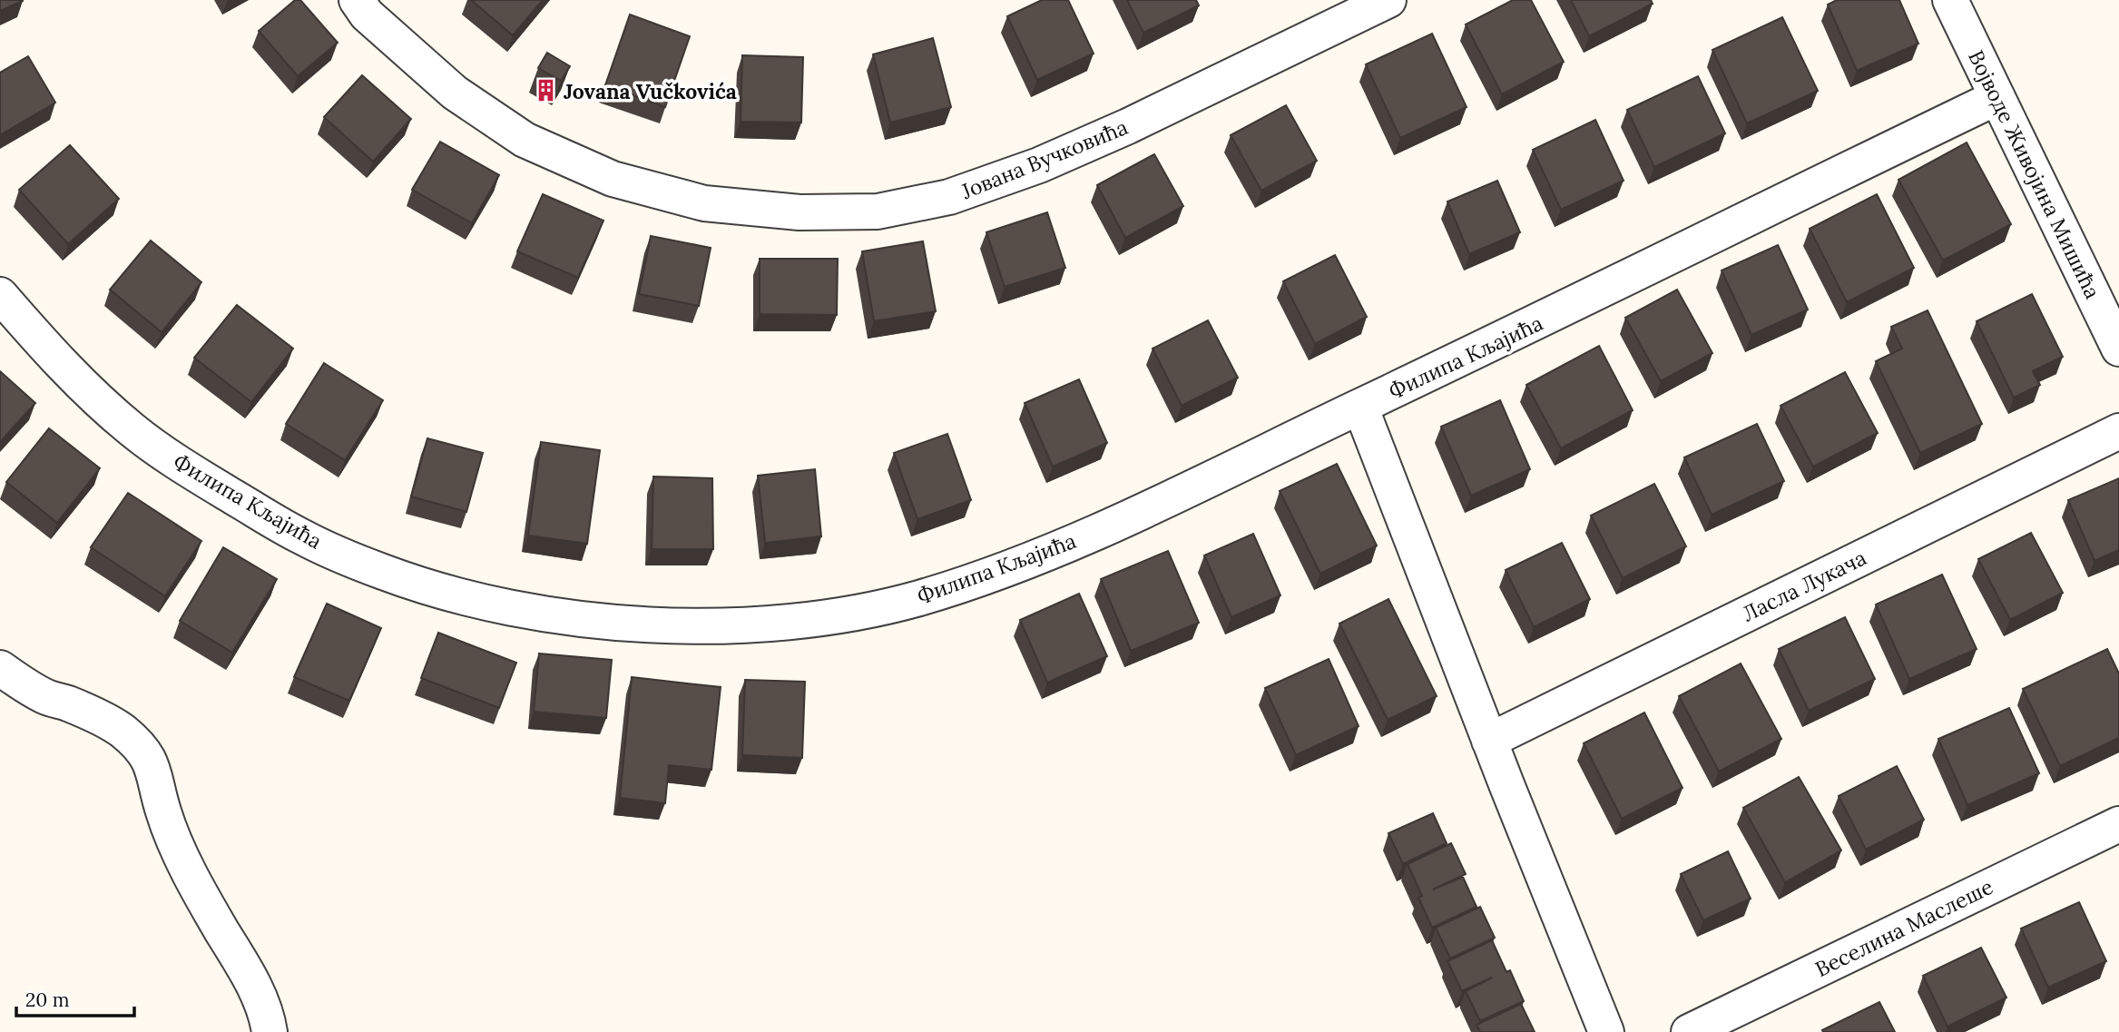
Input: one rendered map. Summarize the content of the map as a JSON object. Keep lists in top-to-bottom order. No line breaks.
{"streets":{"street":["Јована Вучковића","Војводе Живојина Мишића","Филипа Кљајића","Ласла Лукача","Веселина Маслеше"]},"crossings":[["Војводе Живојина Мишића","Филипа Кљајића"]],"places":{"building":["Jovana Vučkovića"]},"scale_bar":"20 m"}
